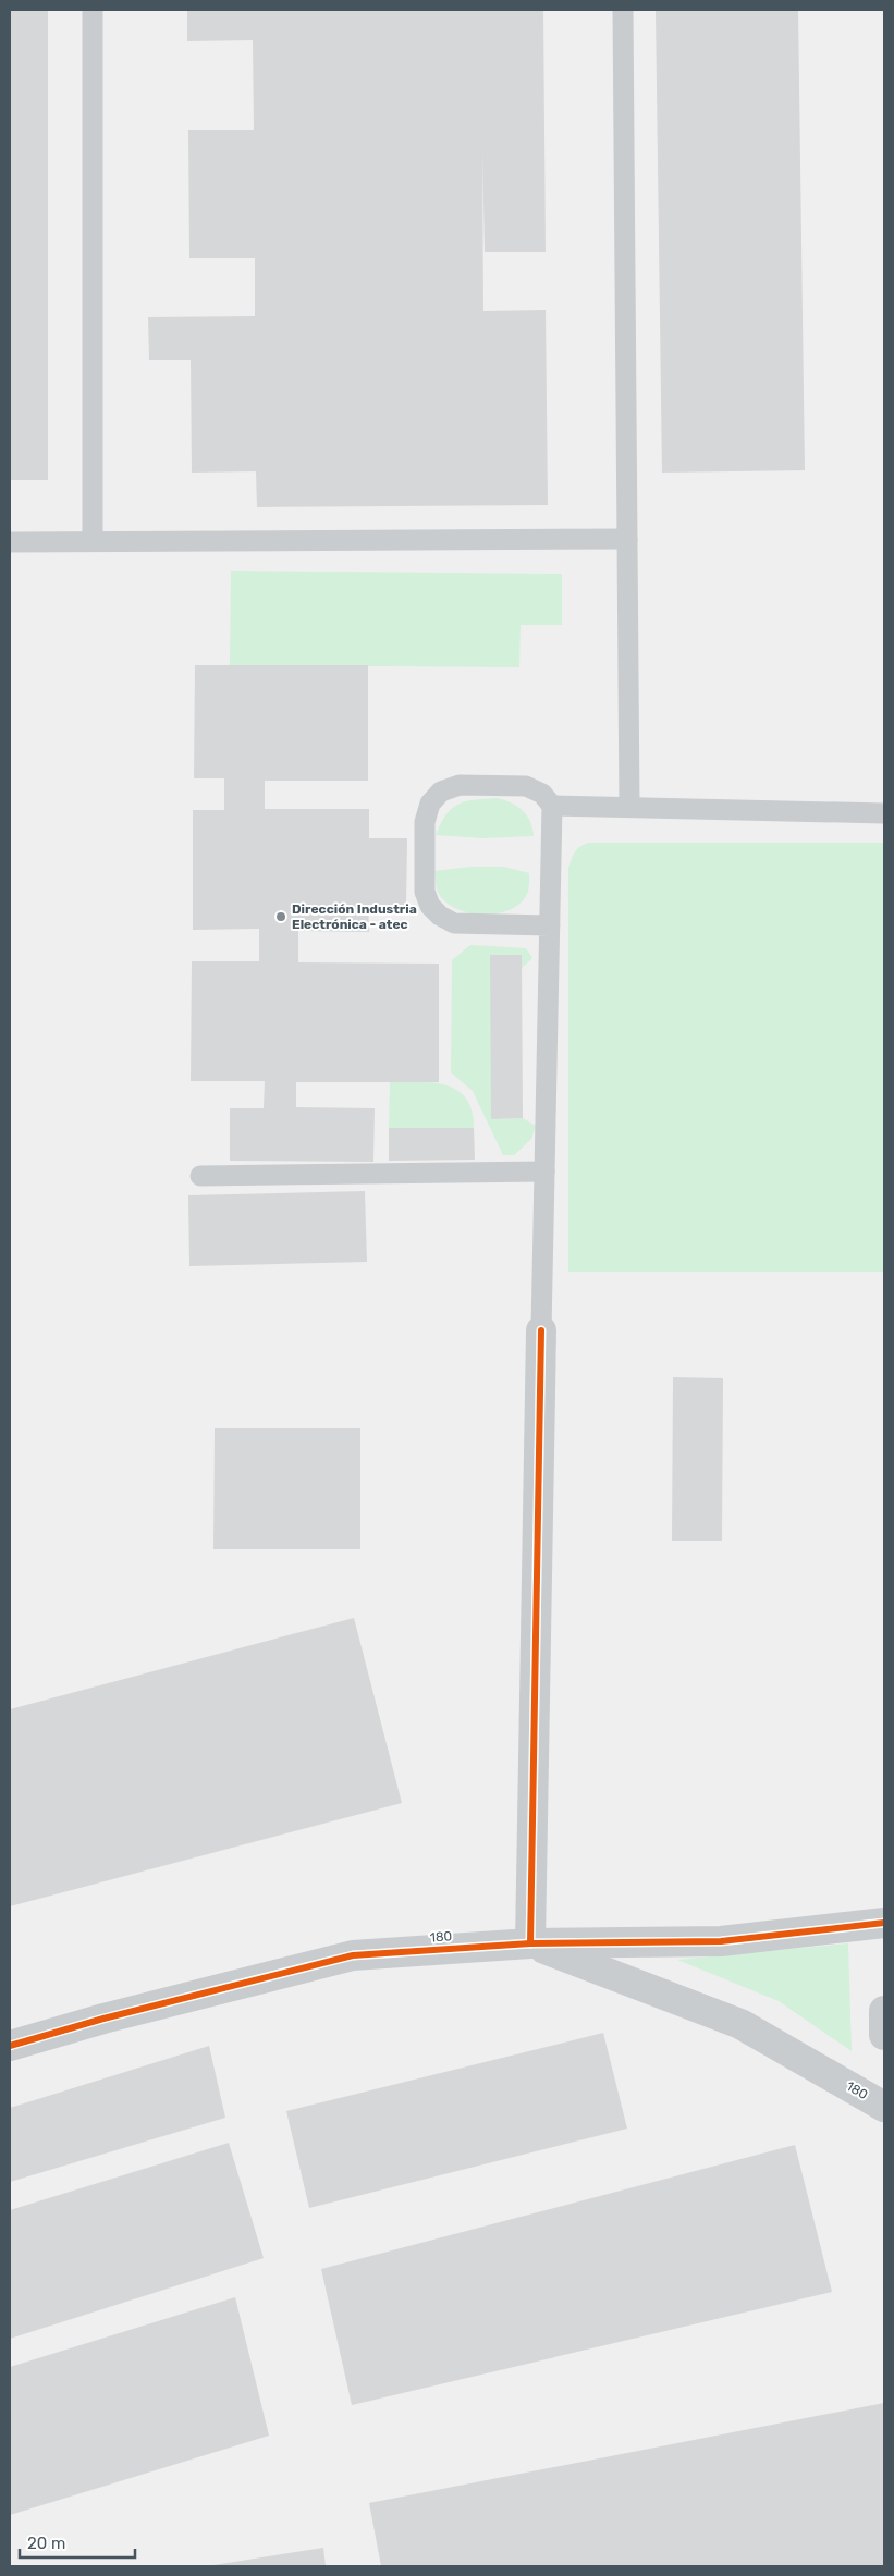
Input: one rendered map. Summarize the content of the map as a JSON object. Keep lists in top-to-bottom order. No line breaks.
{"streets":{"street":["180"]},"places":["Dirección Industria Electrónica - atec"],"scale_bar":"20 m"}
